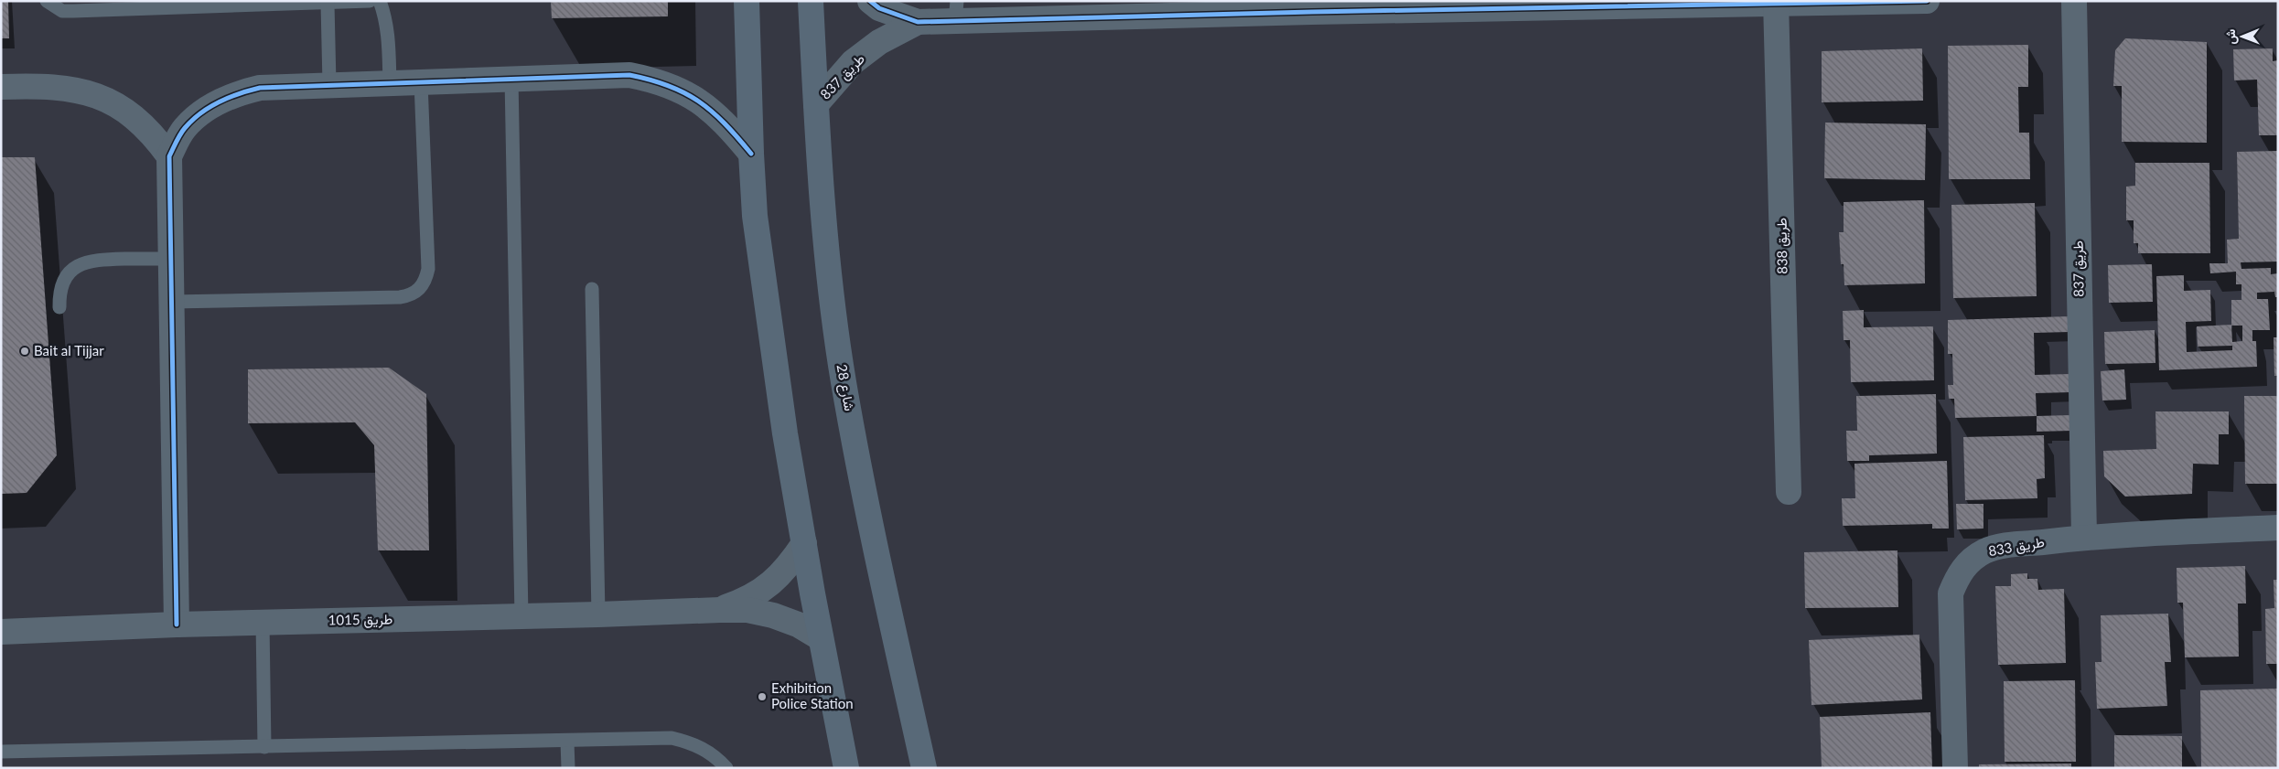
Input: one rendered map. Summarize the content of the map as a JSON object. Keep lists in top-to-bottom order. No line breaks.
{"streets":{"main road":["شارع 28"],"street":["طريق 837","طريق 838","طريق 833","طريق 1015"]},"crossings":[["طريق 837","طريق 838"],["طريق 837","شارع 28"],["طريق 837","طريق 833"]],"places":["Bait al Tijjar","Exhibition Police Station"],"north":"left"}
